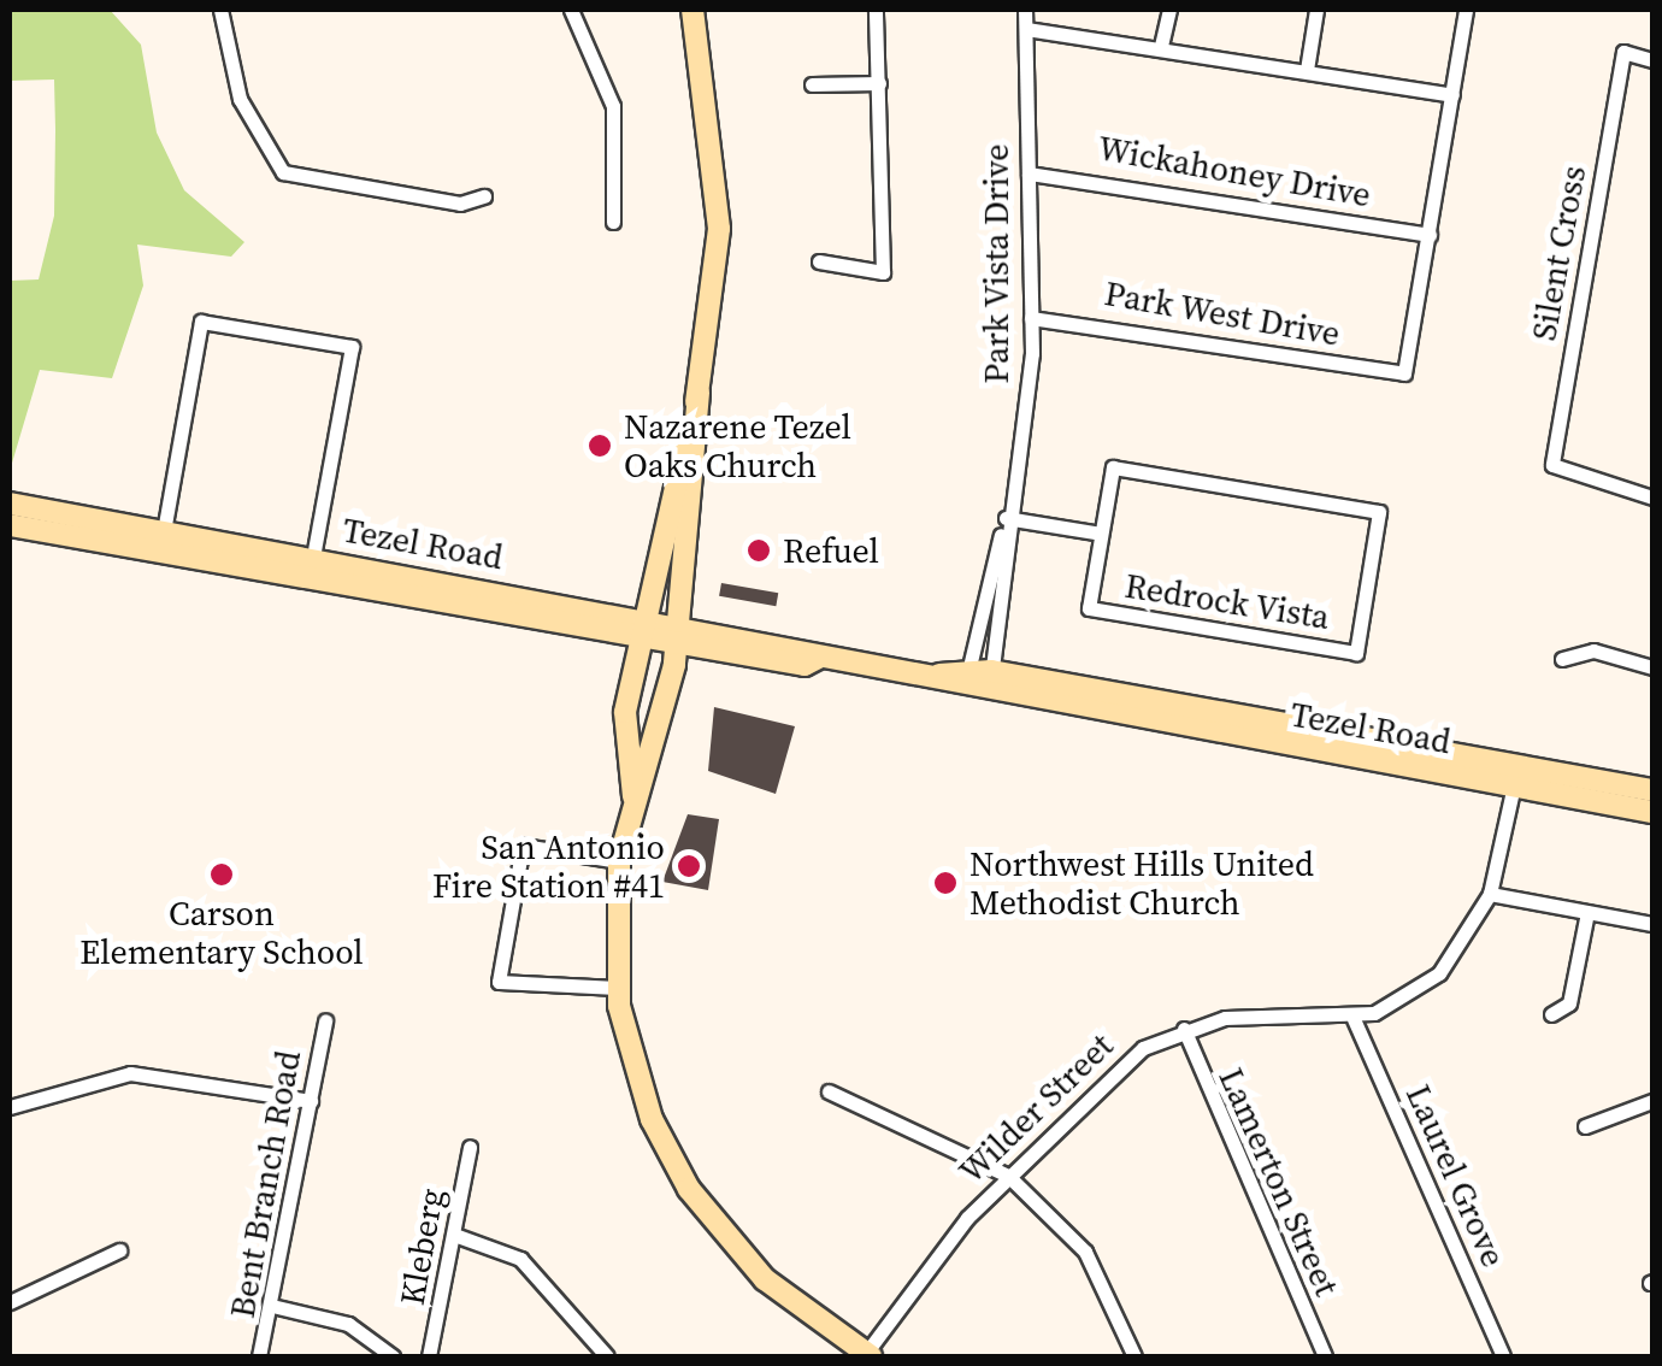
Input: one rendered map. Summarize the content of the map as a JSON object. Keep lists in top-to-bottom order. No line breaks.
{"streets":{"main road":["Tezel Road"],"street":["Wickahoney Drive","Silent Cross","Park Vista Drive","Park West Drive","Redrock Vista","Wilder Street","Laurel Grove","Lamerton Street","Bent Branch Road","Kleberg"]},"crossings":[["Wickahoney Drive","Park Vista Drive"],["Wickahoney Drive","Park West Drive"],["Park Vista Drive","Park West Drive"],["Park Vista Drive","Tezel Road"],["Tezel Road","Wilder Street"],["Wilder Street","Laurel Grove"],["Wilder Street","Lamerton Street"]],"places":["Nazarene Tezel Oaks Church","Refuel","San Antonio Fire Station #41","Carson Elementary School","Northwest Hills United Methodist Church"]}
